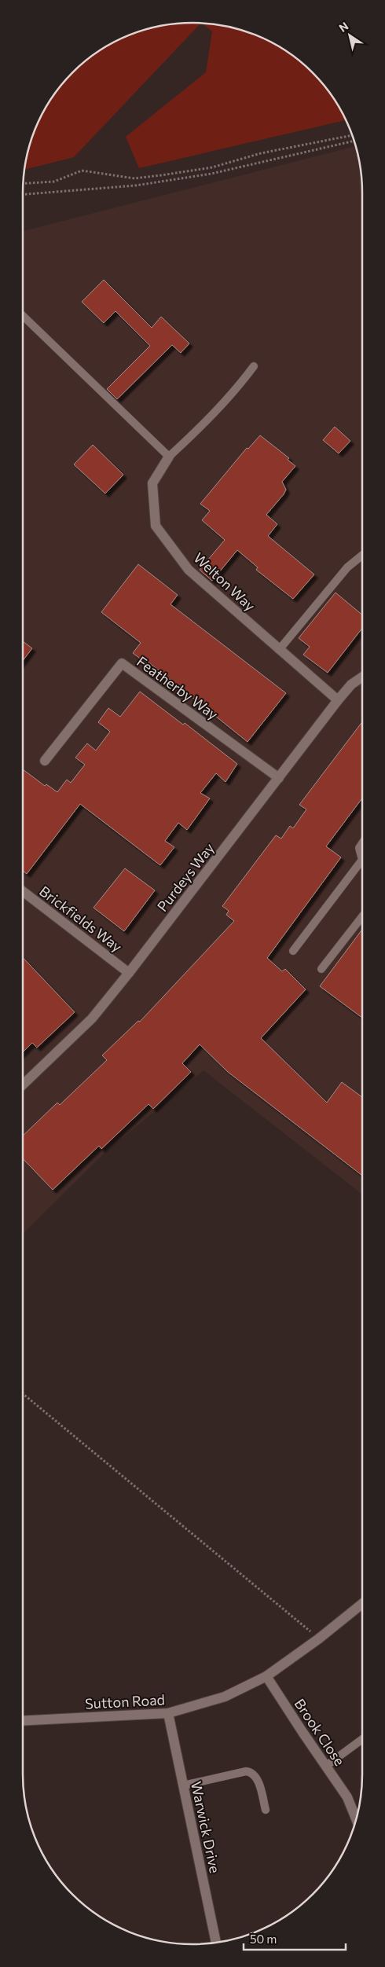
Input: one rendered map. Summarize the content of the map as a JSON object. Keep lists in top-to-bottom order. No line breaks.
{"streets":{"street":["Welton Way","Featherby Way","Purdeys Way","Brickfields Way","Sutton Road","Brook Close","Warwick Drive"]},"crossings":[["Welton Way","Purdeys Way"],["Featherby Way","Purdeys Way"],["Purdeys Way","Brickfields Way"],["Sutton Road","Brook Close"],["Sutton Road","Warwick Drive"]],"scale_bar":"50 m","north":"top left"}
